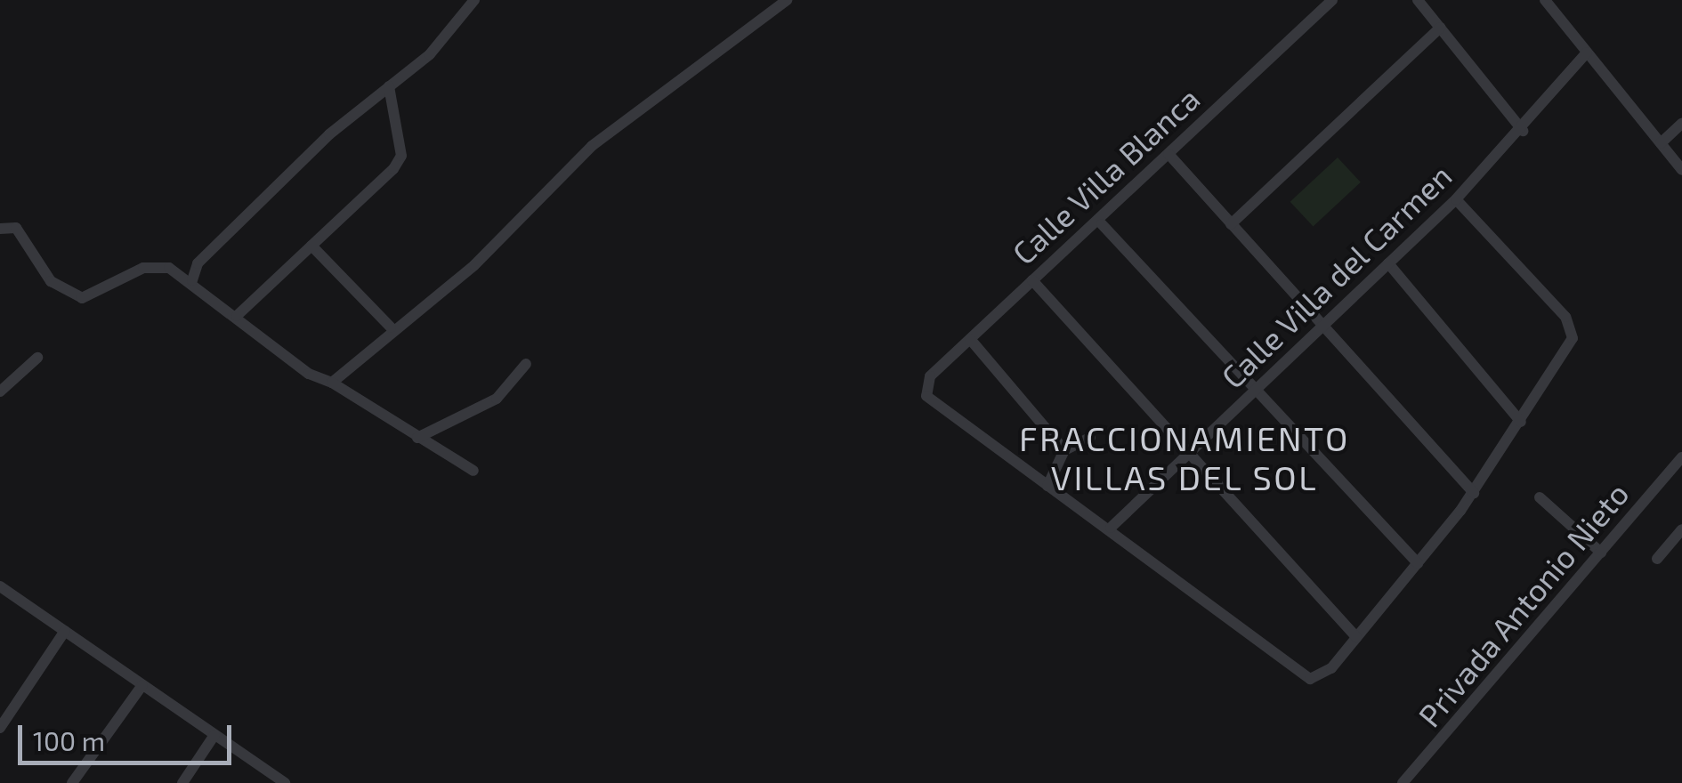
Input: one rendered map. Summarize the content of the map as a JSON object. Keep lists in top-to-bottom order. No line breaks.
{"streets":{"street":["Calle Villa Blanca","Calle Villa del Carmen","Privada Antonio Nieto"]},"districts":["FRACCIONAMIENTO VILLAS DEL SOL"],"scale_bar":"100 m"}
